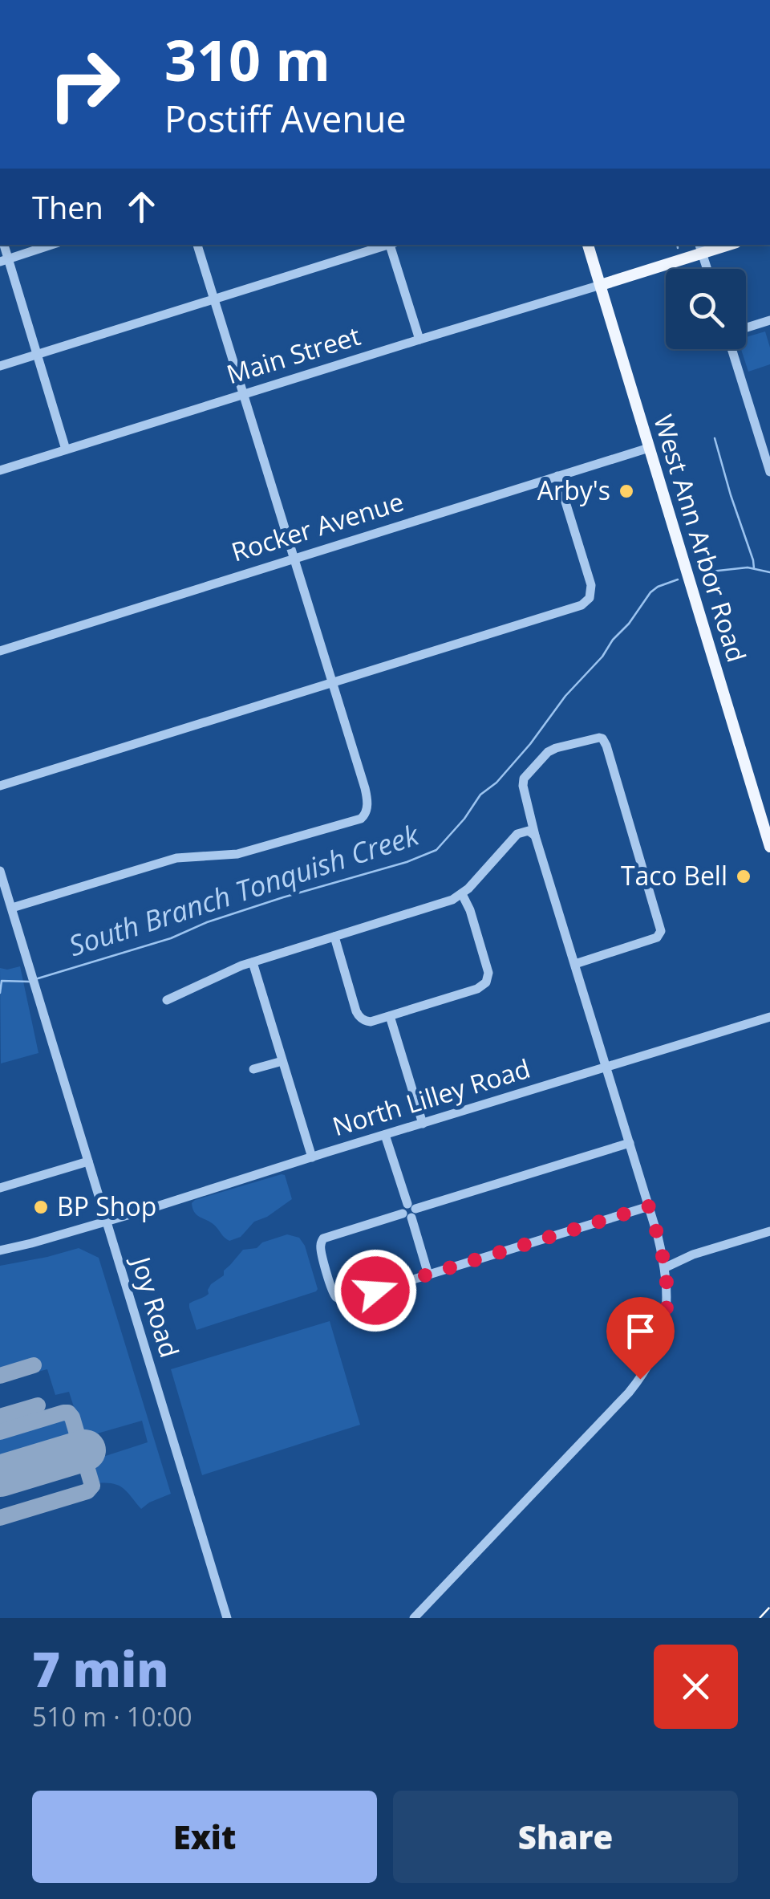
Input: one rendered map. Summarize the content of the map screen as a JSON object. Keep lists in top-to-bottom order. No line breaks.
{"streets":{"main road":["West Ann Arbor Road"],"street":["Main Street","Rocker Avenue","North Lilley Road","Joy Road"]},"crossings":[["Main Street","West Ann Arbor Road"],["Rocker Avenue","West Ann Arbor Road"],["North Lilley Road","Joy Road"]],"water":["South Branch Tonquish Creek"],"places":["Arby's","Taco Bell","BP Shop"],"page":{"turn":["310 m","Postiff Avenue"],"then":"Then","heading":["7 min","510 m · 10:00"],"buttons":["Exit","Share"]}}
